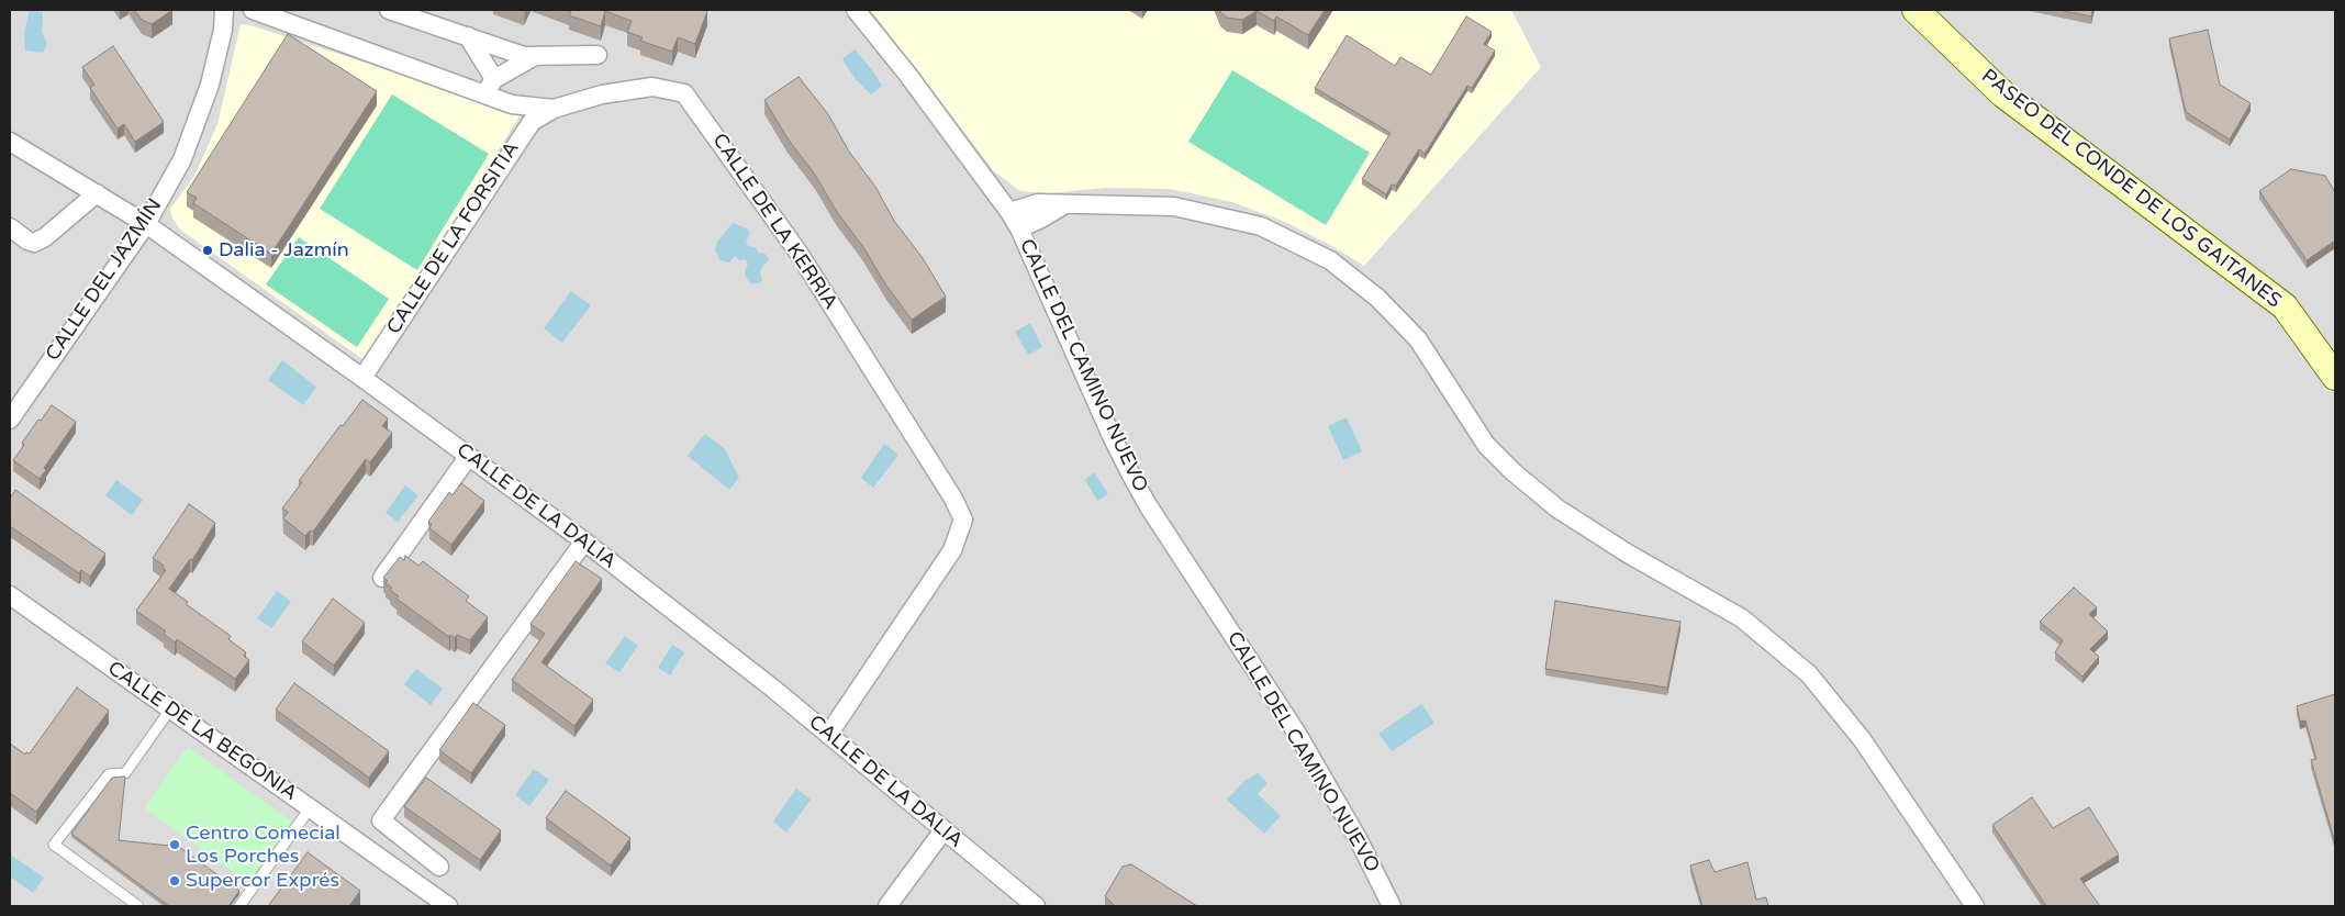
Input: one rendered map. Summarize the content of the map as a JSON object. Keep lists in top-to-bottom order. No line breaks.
{"streets":{"street":["PASEO DEL CONDE DE LOS GAITANES","CALLE DE LA KERRIA","CALLE DE LA FORSITIA","CALLE DEL JAZMÍN","CALLE DEL CAMINO NUEVO","CALLE DE LA DALIA","CALLE DE LA BEGONIA"]},"crossings":[["CALLE DE LA KERRIA","CALLE DE LA FORSITIA"],["CALLE DE LA KERRIA","CALLE DE LA DALIA"],["CALLE DE LA FORSITIA","CALLE DE LA DALIA"],["CALLE DEL JAZMÍN","CALLE DE LA DALIA"]],"places":["Dalia - Jazmín","Centro Comecial Los Porches","Supercor Exprés"]}
